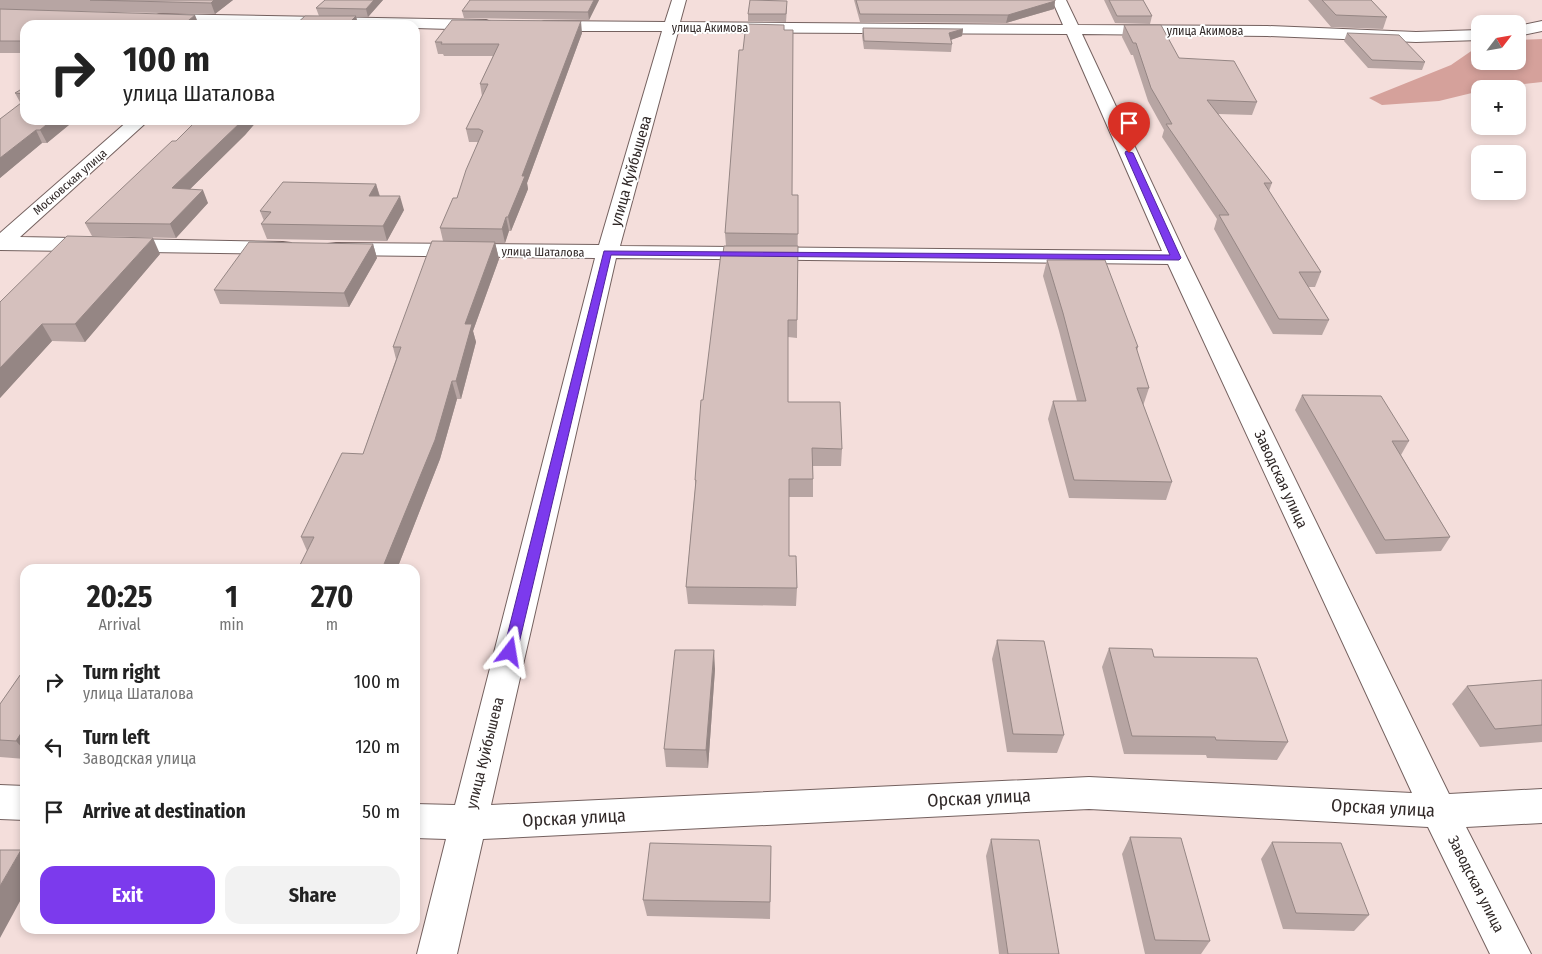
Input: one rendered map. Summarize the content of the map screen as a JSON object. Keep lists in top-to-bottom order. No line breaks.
{"streets":{"street":["улица Акимова","улица Куйбышева","Московская улица","улица Шаталова","Заводская улица","Орская улица"]},"crossings":[["улица Акимова","улица Куйбышева"],["улица Акимова","Заводская улица"],["улица Куйбышева","улица Шаталова"],["улица Куйбышева","Орская улица"],["Московская улица","улица Шаталова"],["улица Шаталова","Заводская улица"],["Заводская улица","Орская улица"]],"north":"top right","page":{"map_buttons":["+","−"],"turn":["100 m","улица Шаталова"],"eta":["20:25","Arrival","1","min","270","m"],"list":[{"name":"Turn right","note":"улица Шаталова","value":"100 m"},{"name":"Turn left","note":"Заводская улица","value":"120 m"},{"name":"Arrive at destination","value":"50 m"}],"buttons":["Exit","Share"]}}
